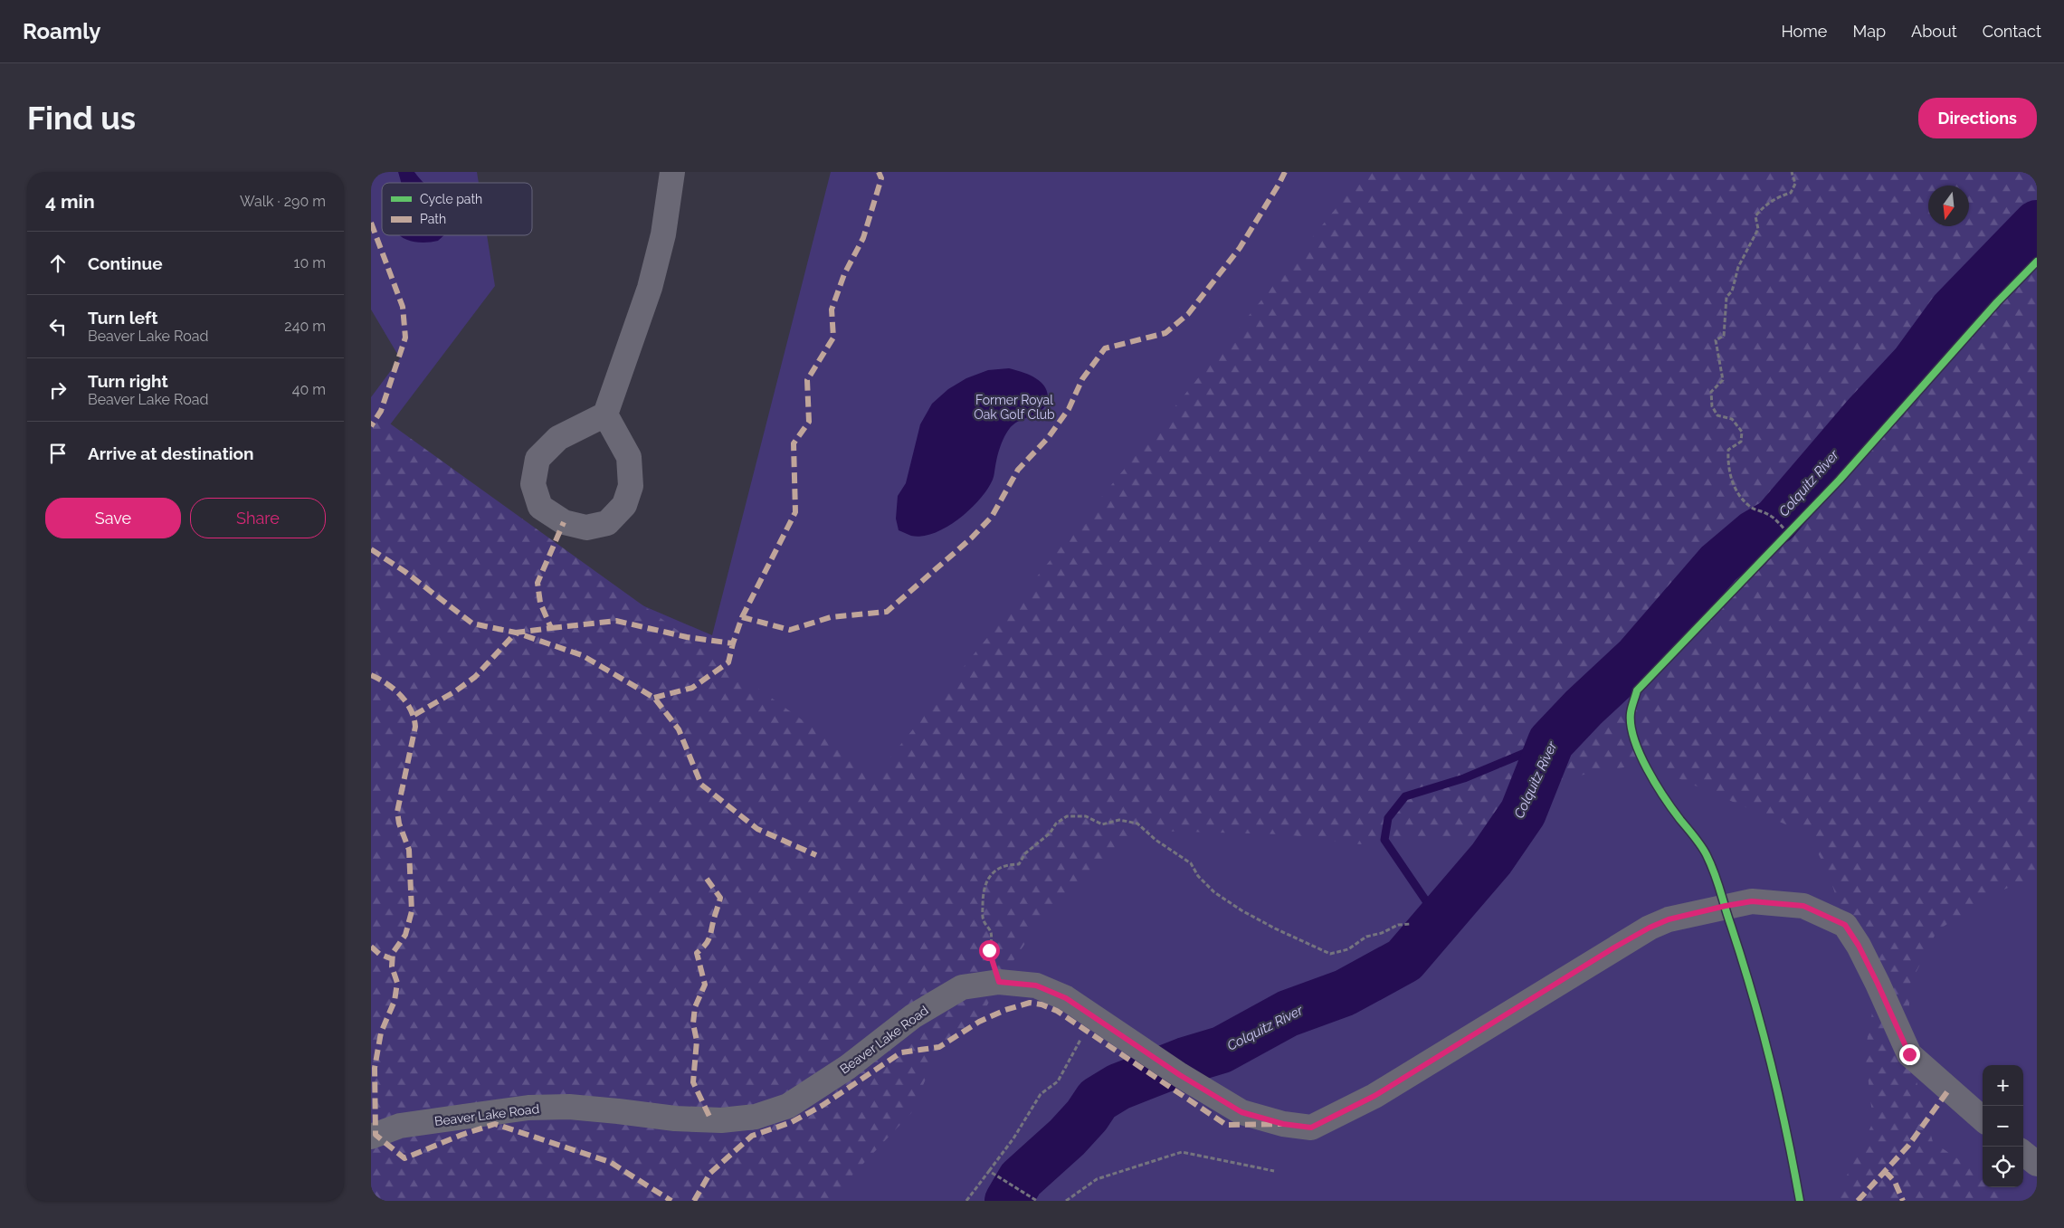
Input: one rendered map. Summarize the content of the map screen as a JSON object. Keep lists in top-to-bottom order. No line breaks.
{"streets":{"lane":["Beaver Lake Road"]},"water":["Colquitz River"],"parks":["Former Royal Oak Golf Club"],"legend":["Cycle path","Path"],"north":"bottom","page":{"header":"Roamly","nav":["Home","Map","About","Contact"],"buttons":["Directions",["Save","Share"]],"title":"Find us","heading":["4 min","Walk · 290 m"],"list":[["Continue","10 m"],["Turn left","Beaver Lake Road","240 m"],["Turn right","Beaver Lake Road","40 m"],"Arrive at destination"],"map_buttons":["+","−"]}}
